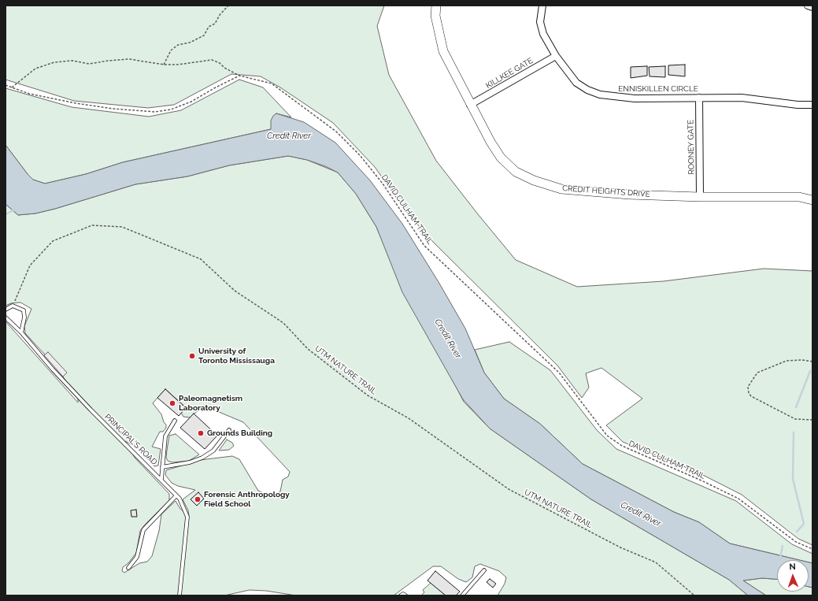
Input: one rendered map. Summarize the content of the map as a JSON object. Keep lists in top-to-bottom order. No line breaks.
{"streets":{"street":["KILLKEE GATE","ENNISKILLEN CIRCLE","ROONEY GATE","CREDIT HEIGHTS DRIVE"],"lane":["PRINCIPAL'S ROAD"],"path":["DAVID CULHAM TRAIL","UTM NATURE TRAIL"]},"crossings":[["KILLKEE GATE","ENNISKILLEN CIRCLE"],["KILLKEE GATE","CREDIT HEIGHTS DRIVE"],["ENNISKILLEN CIRCLE","ROONEY GATE"],["ROONEY GATE","CREDIT HEIGHTS DRIVE"]],"water":["Credit River"],"places":["University of Toronto Mississauga","Paleomagnetism Laboratory","Grounds Building","Forensic Anthropology Field School"],"north":"top"}
